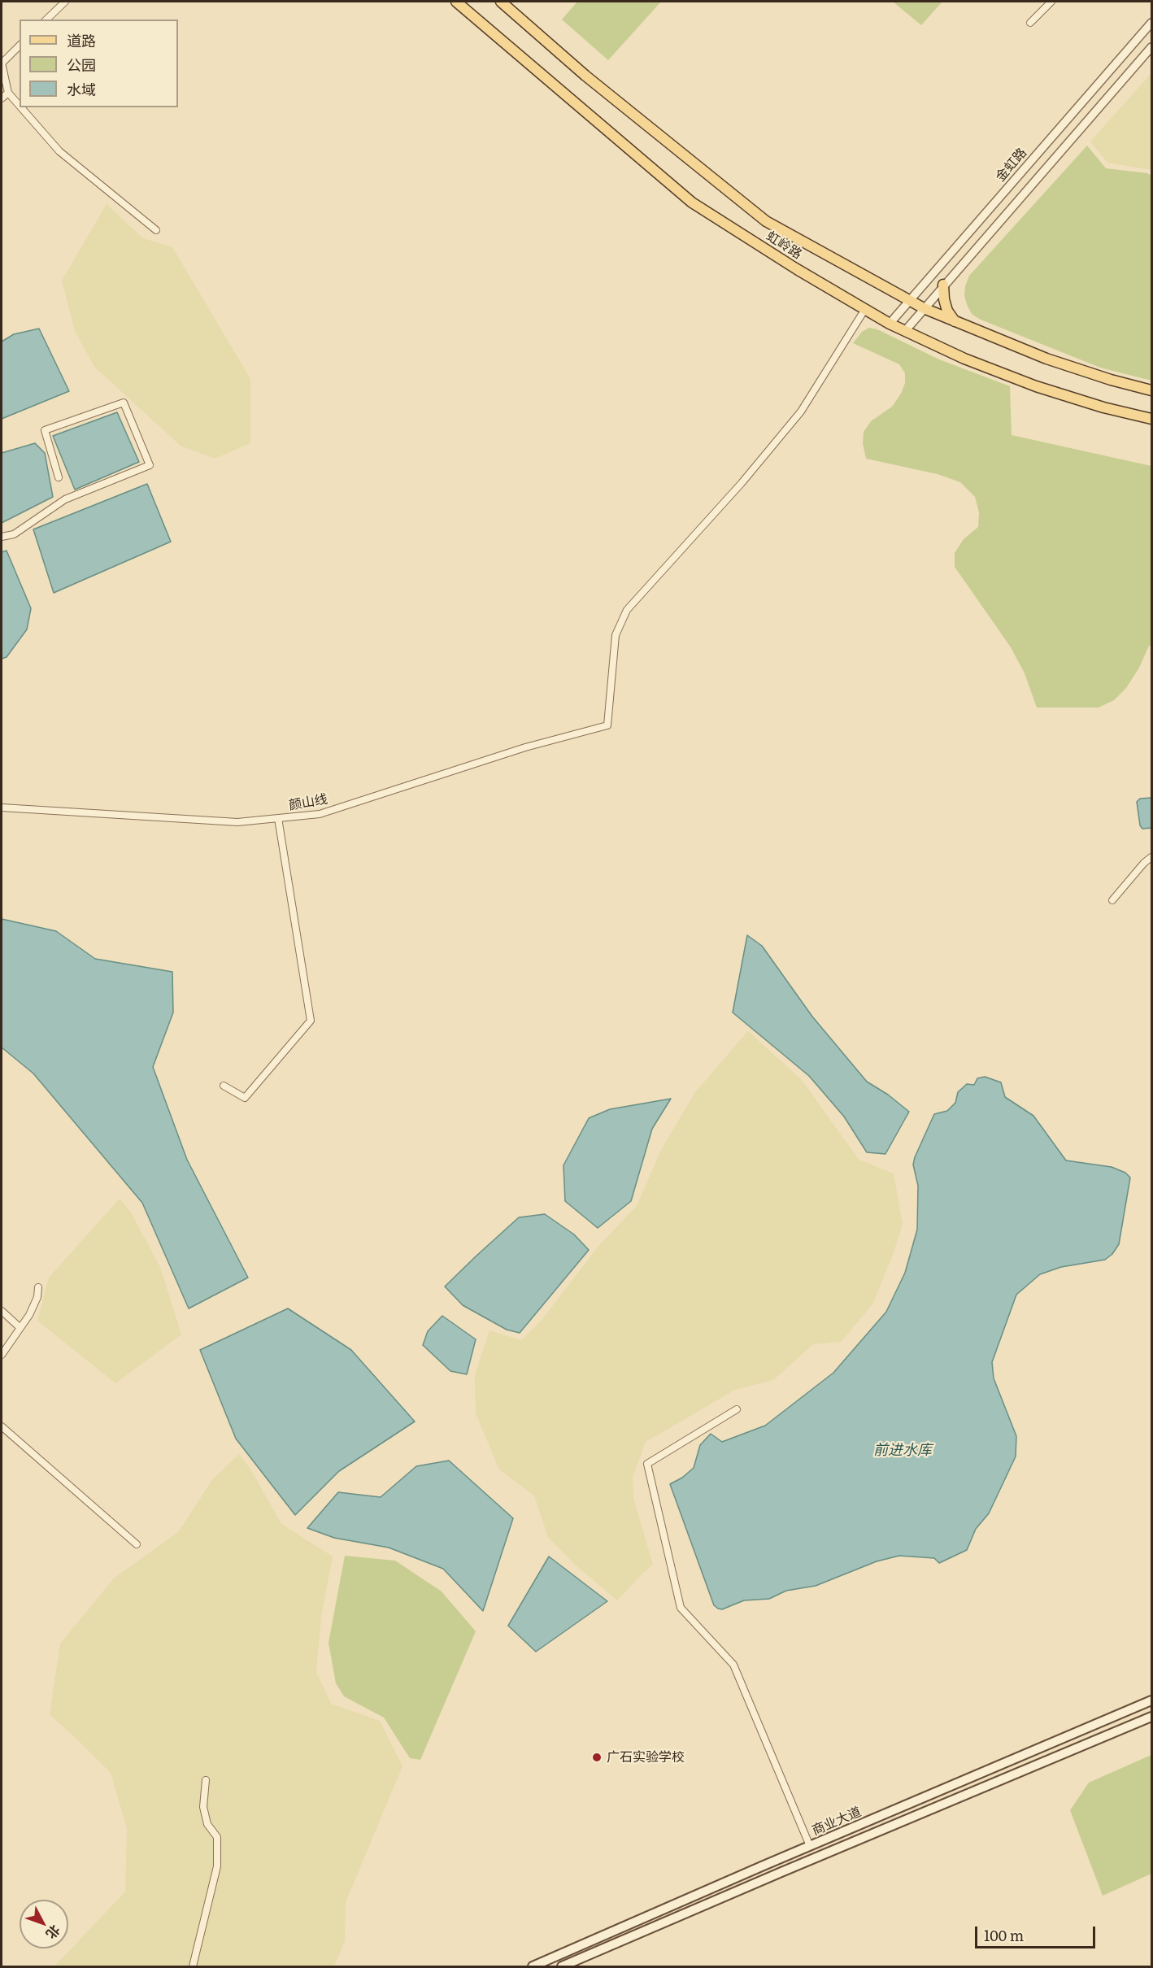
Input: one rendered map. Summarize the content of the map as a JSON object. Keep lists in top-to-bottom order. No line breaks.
{"streets":{"main road":["虹岭路","商业大道"],"street":["金虹路","颜山线"]},"crossings":[["金虹路","虹岭路"],["虹岭路","颜山线"]],"water":["前进水库"],"places":["广石实验学校"],"legend":["道路","公园","水域"],"scale_bar":"100 m","north":"bottom right"}
